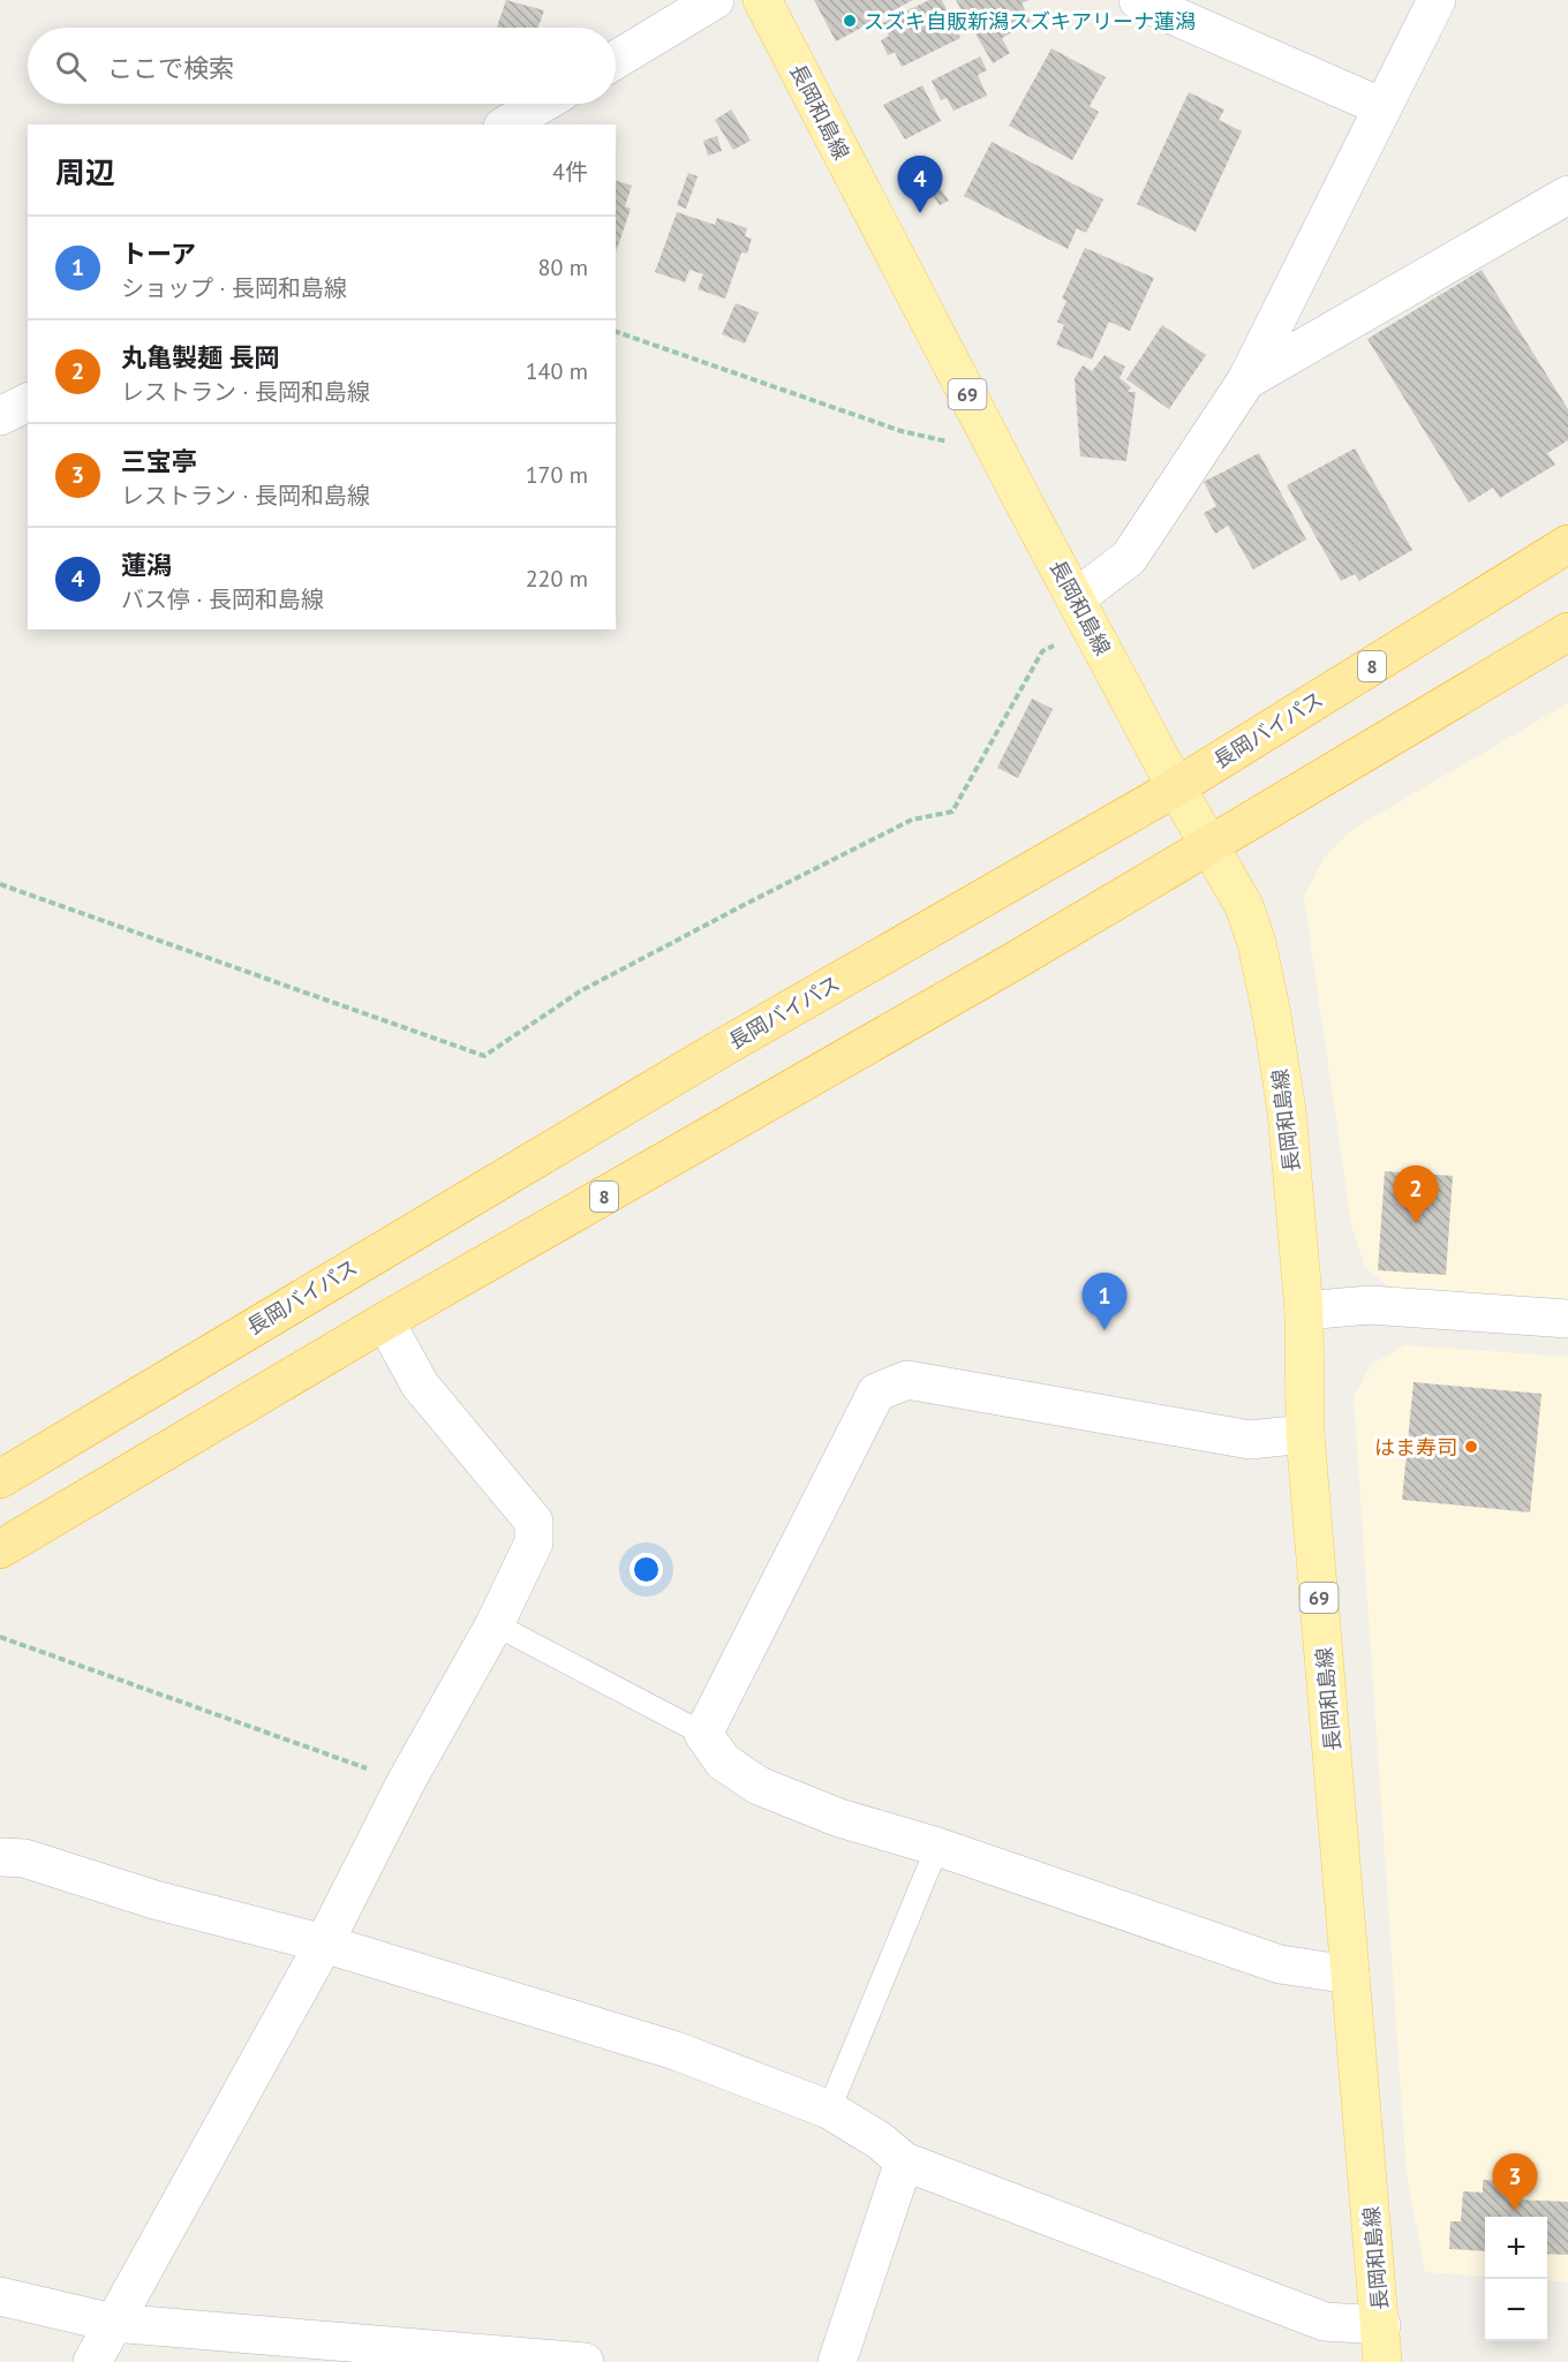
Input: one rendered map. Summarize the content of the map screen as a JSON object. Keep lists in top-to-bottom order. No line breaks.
{"streets":{"highway":["8","長岡バイパス"],"main road":["長岡和島線","69"]},"crossings":[["長岡和島線","8"],["長岡和島線","長岡バイパス"]],"places":["スズキ自販新潟スズキアリーナ蓮潟","はま寿司"],"page":{"search":"ここで検索","heading":["周辺","4件"],"pins":["4","2","1","3"],"list":[{"mark":"1","name":"トーア","note":"ショップ · 長岡和島線","value":"80 m"},{"mark":"2","name":"丸亀製麺 長岡","note":"レストラン · 長岡和島線","value":"140 m"},{"mark":"3","name":"三宝亭","note":"レストラン · 長岡和島線","value":"170 m"},{"mark":"4","name":"蓮潟","note":"バス停 · 長岡和島線","value":"220 m"}],"map_buttons":["+","−"]}}
